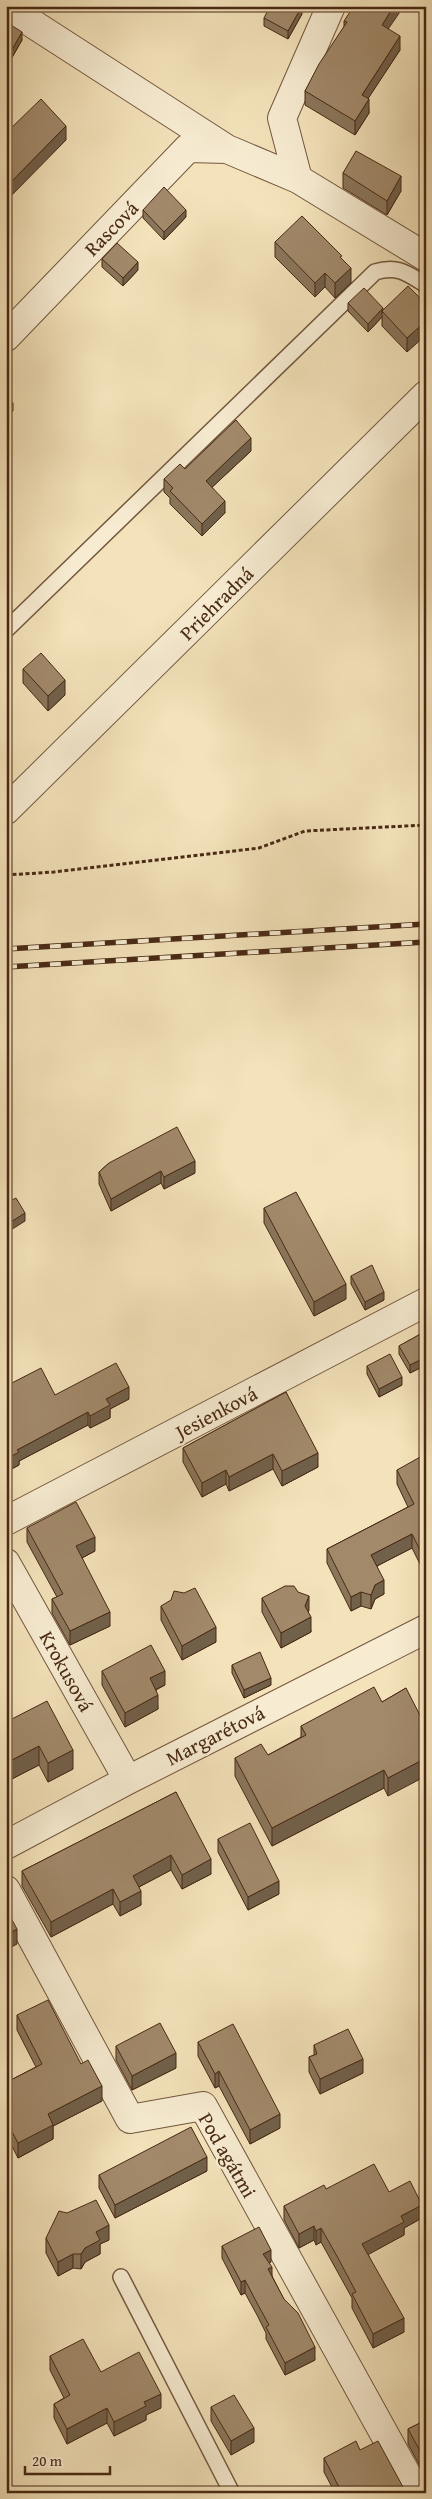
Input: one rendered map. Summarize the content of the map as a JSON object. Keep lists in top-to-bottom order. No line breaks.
{"streets":{"street":["Rascová","Priehradná","Jesienková","Krokusová","Margarétová","Pod agátmi"]},"crossings":[["Krokusová","Margarétová"]],"scale_bar":"20 m"}
